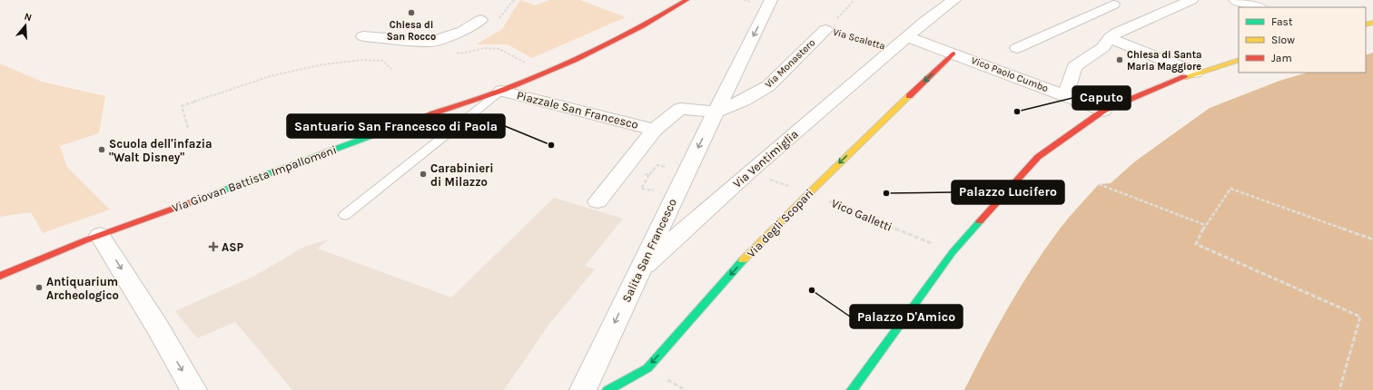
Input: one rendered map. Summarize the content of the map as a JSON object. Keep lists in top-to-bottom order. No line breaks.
{"streets":{"street":["Via Monastero","Vico Paolo Cumbo","Piazzale San Francesco","Via Ventimiglia","Via Giovan Battista Impallomeni","Via degli Scopari","Salita San Francesco"],"path":["Via Scaletta","Vico Galletti"]},"crossings":[["Via Scaletta","Via Monastero"],["Via Scaletta","Via Ventimiglia"],["Via Monastero","Piazzale San Francesco"],["Via Monastero","Salita San Francesco"],["Vico Paolo Cumbo","Via degli Scopari"],["Piazzale San Francesco","Via Giovan Battista Impallomeni"],["Piazzale San Francesco","Salita San Francesco"],["Via Ventimiglia","Vico Galletti"],["Via Ventimiglia","Salita San Francesco"],["Vico Galletti","Via degli Scopari"]],"one_way":["Via degli Scopari","Salita San Francesco"],"places":{"other":["Chiesa di San Rocco","Chiesa di Santa Maria Maggiore","Caputo","Santuario San Francesco di Paola","Scuola dell'infazia \"Walt Disney\"","Carabinieri di Milazzo","Palazzo Lucifero","Antiquarium Archeologico","Palazzo D'Amico"],"health":["ASP"]},"legend":["Fast","Slow","Jam"],"north":"top"}
